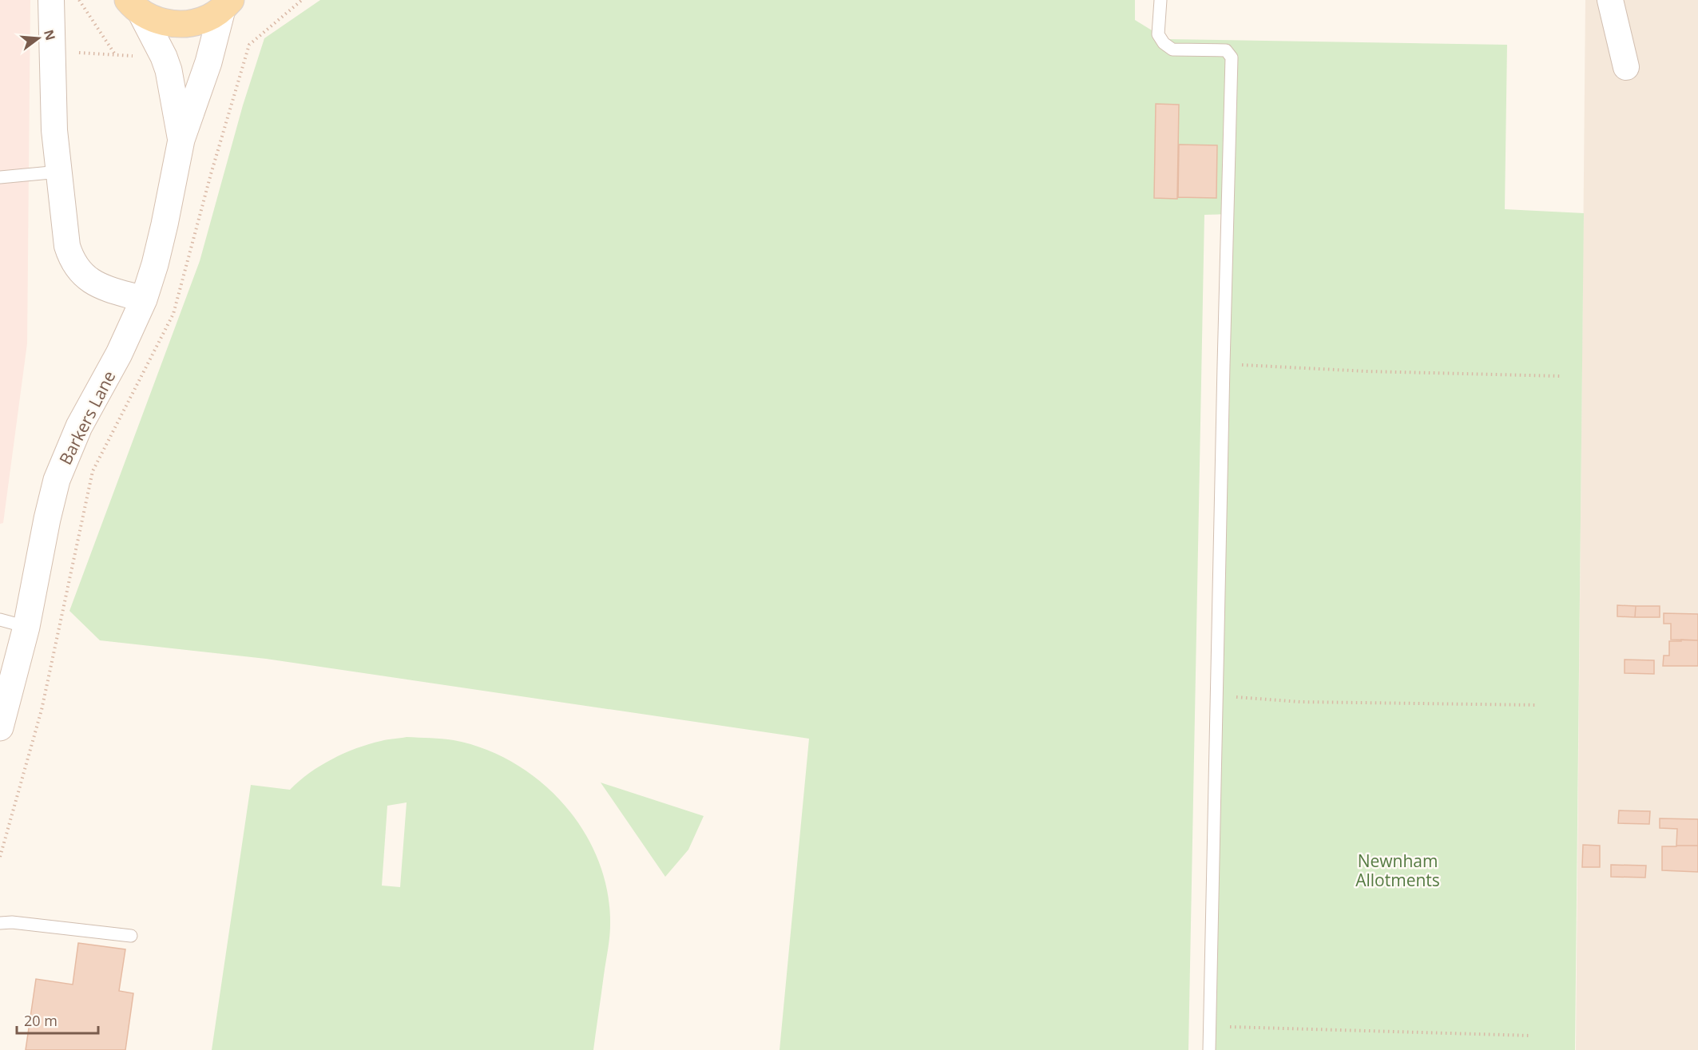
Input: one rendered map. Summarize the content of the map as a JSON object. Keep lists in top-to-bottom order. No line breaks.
{"streets":{"street":["Barkers Lane"]},"parks":["Newnham Allotments"],"scale_bar":"20 m","north":"right"}
